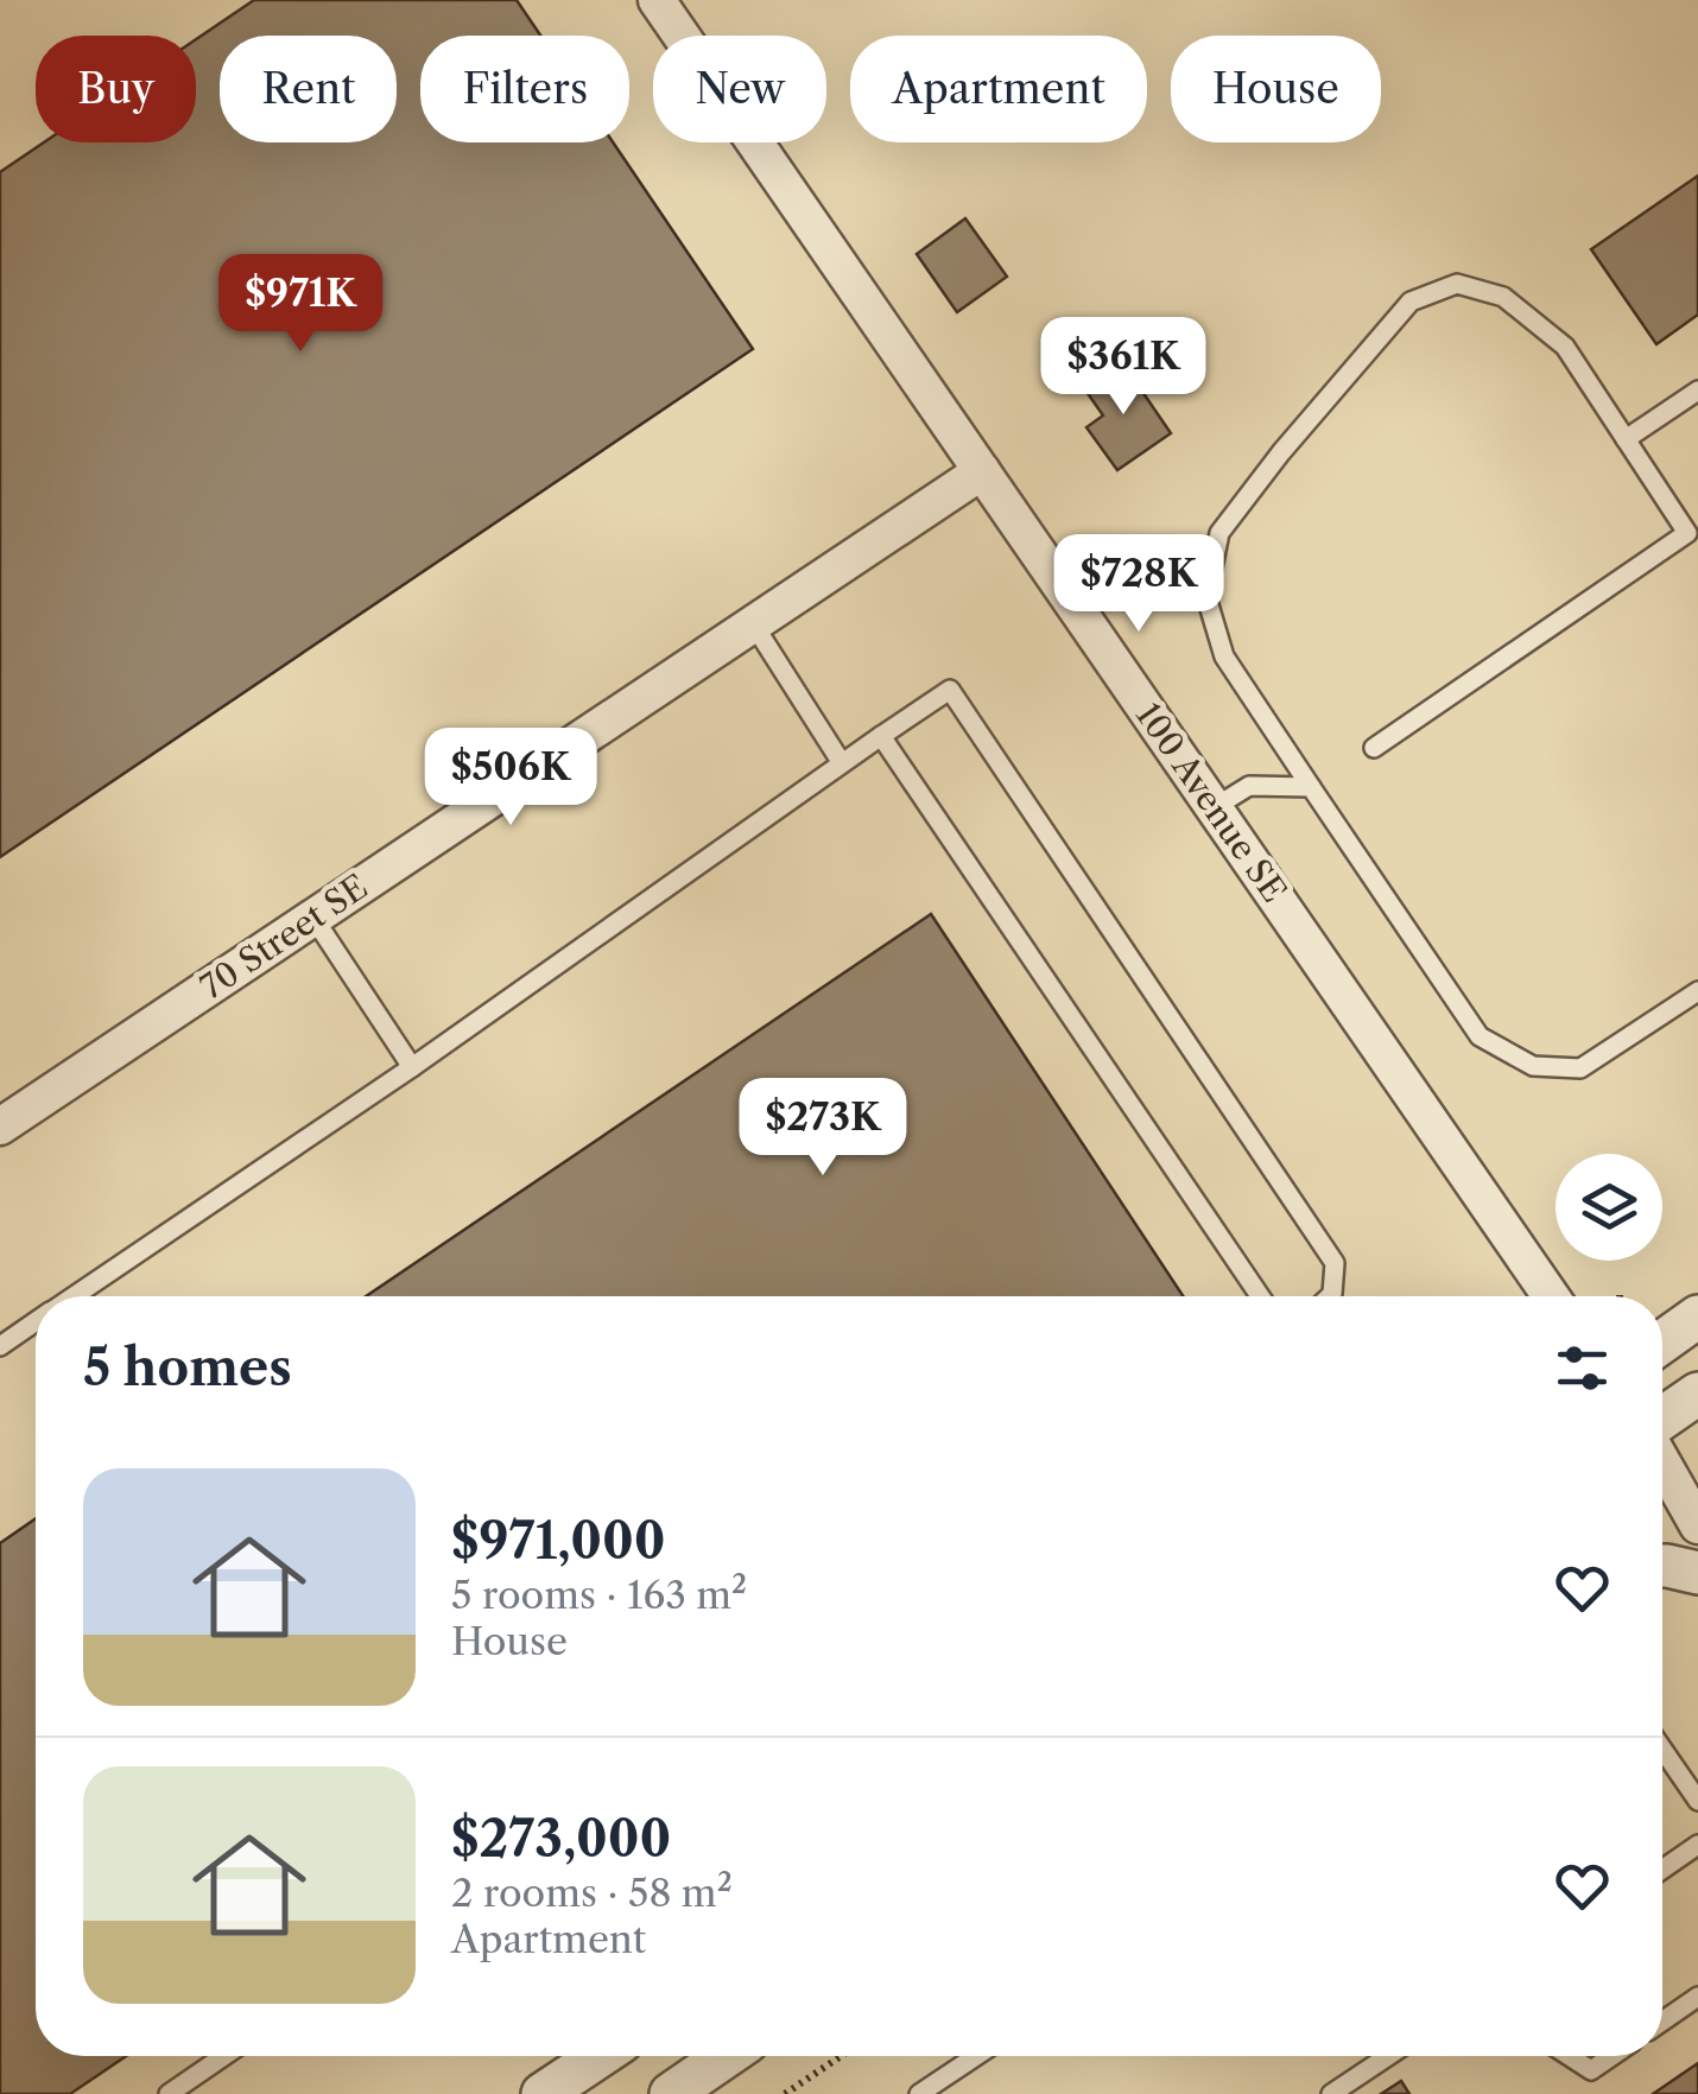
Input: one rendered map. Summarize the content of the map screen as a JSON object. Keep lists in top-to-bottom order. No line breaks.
{"streets":{"street":["100 Avenue SE","70 Street SE"]},"crossings":[["100 Avenue SE","70 Street SE"]],"page":{"chip":["Buy","Rent","Filters","New","Apartment","House"],"price":["$971K","$361K","$728K","$506K","$273K"],"heading":"5 homes","list":[{"name":"$971,000","note":"5 rooms · 163 m² · House"},{"name":"$273,000","note":"2 rooms · 58 m² · Apartment"}]}}
